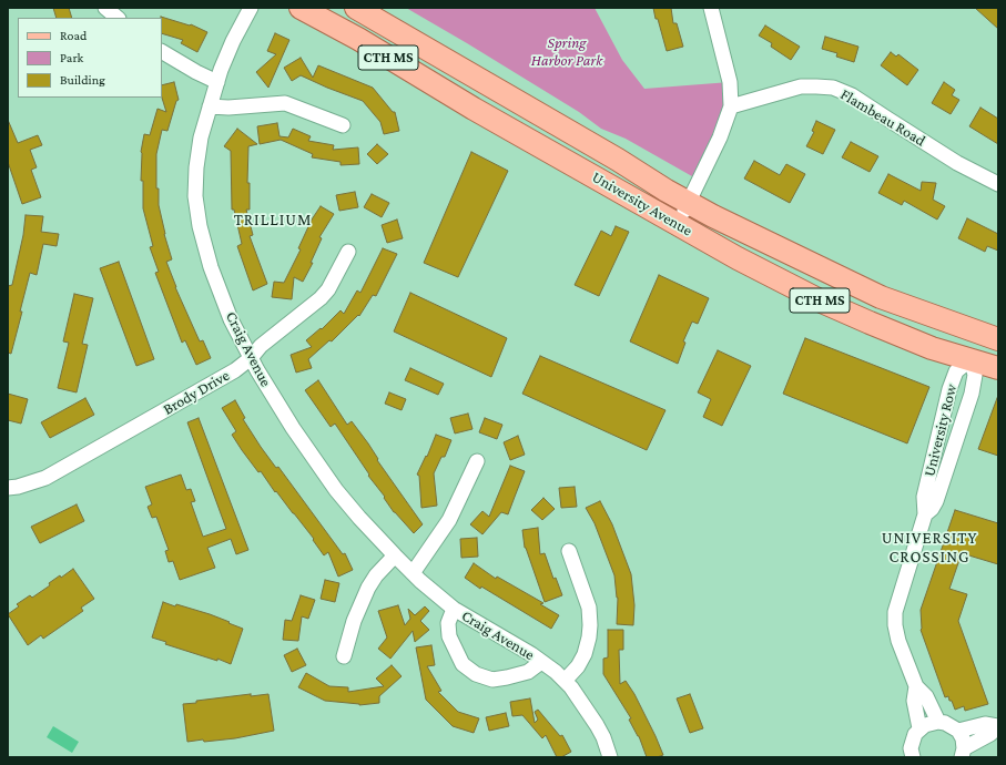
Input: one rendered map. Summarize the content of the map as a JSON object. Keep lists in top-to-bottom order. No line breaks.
{"streets":{"main road":["CTH MS","University Avenue"],"street":["Flambeau Road","Craig Avenue","Brody Drive","University Row"]},"crossings":[["University Avenue","University Row"],["Craig Avenue","Brody Drive"]],"districts":["TRILLIUM","UNIVERSITY CROSSING"],"parks":["Spring Harbor Park"],"legend":["Road","Park","Building"]}
